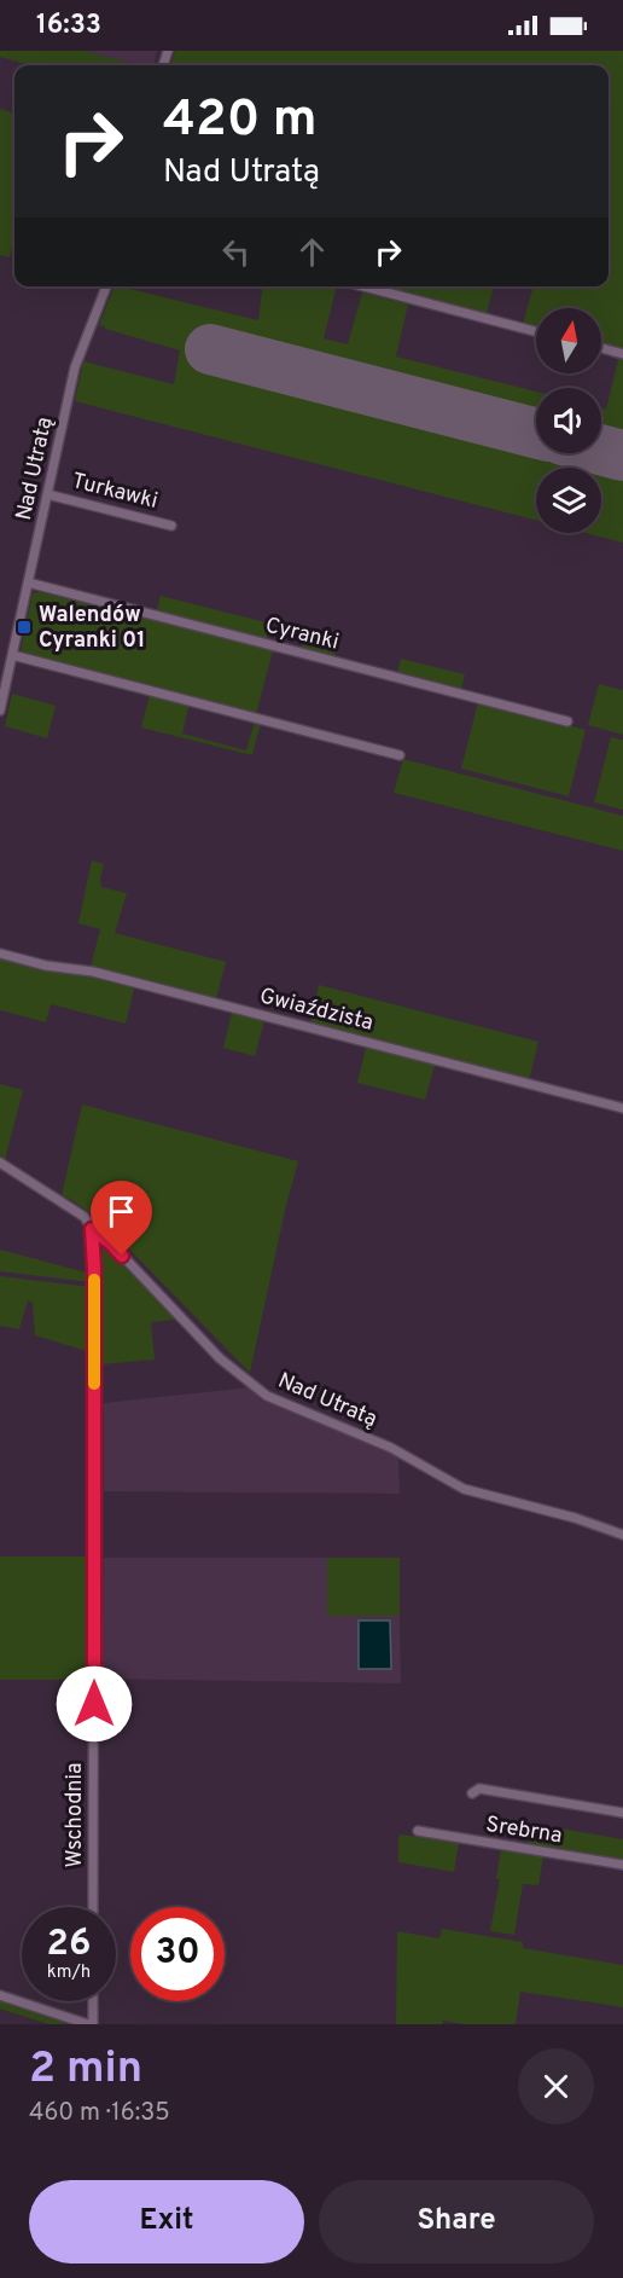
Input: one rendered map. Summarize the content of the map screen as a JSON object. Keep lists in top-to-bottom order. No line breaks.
{"streets":{"street":["Nad Utratą","Turkawki","Cyranki","Gwiaździsta","Wschodnia","Srebrna"]},"crossings":[["Nad Utratą","Turkawki"],["Nad Utratą","Cyranki"],["Nad Utratą","Wschodnia"]],"places":{"transit":["Walendów Cyranki 01"]},"north":"top","page":{"status":"16:33","turn":["420 m","Nad Utratą"],"speed":"26 km/h","limit":"30","heading":["2 min","460 m · 16:35"],"buttons":["Exit","Share"]}}
